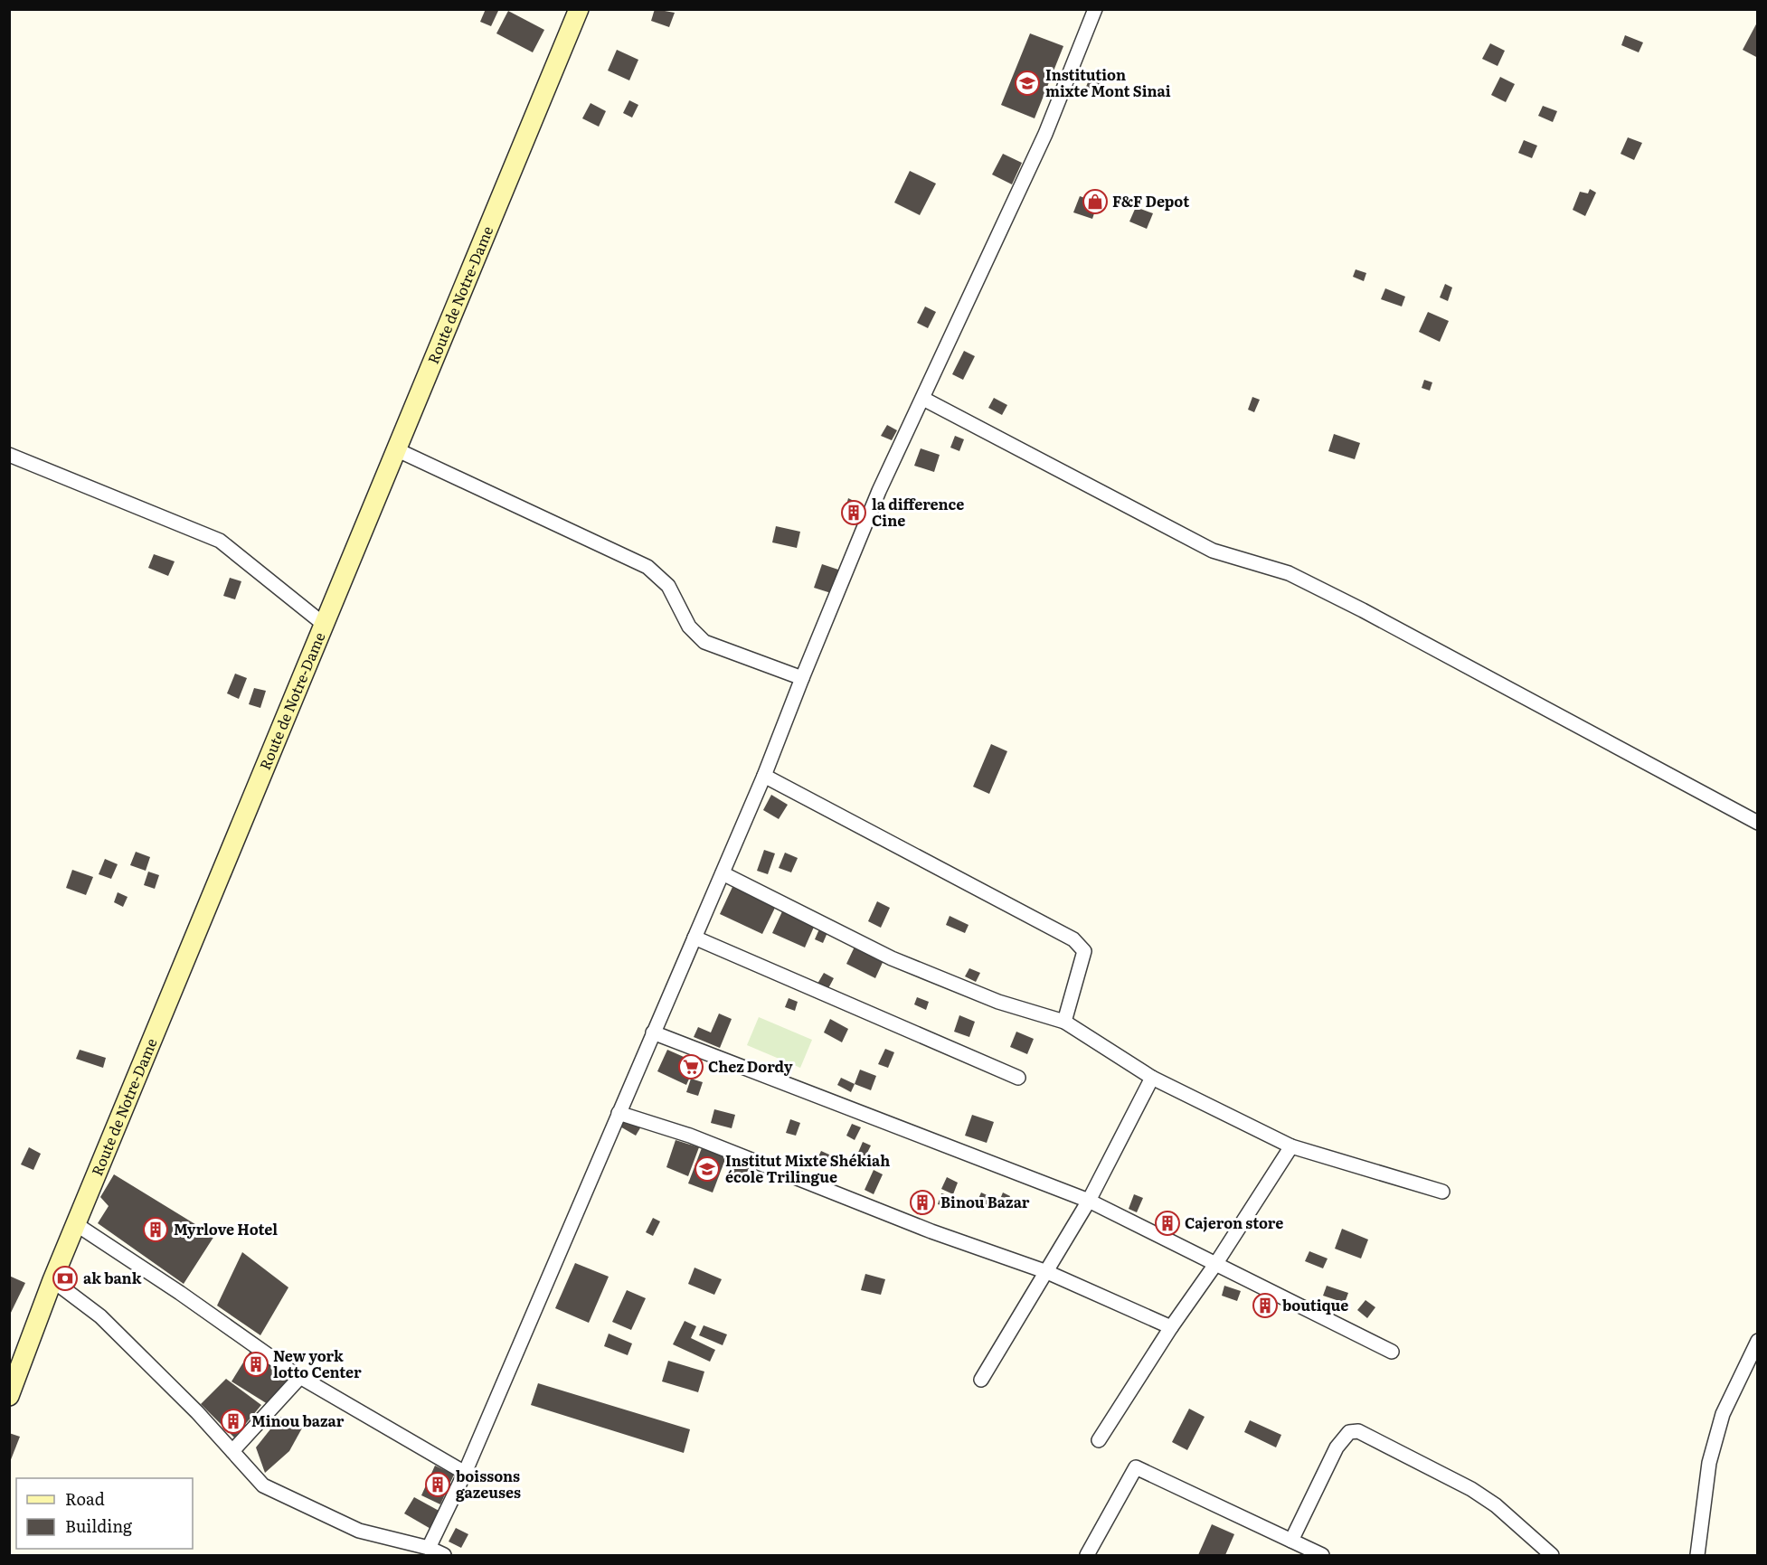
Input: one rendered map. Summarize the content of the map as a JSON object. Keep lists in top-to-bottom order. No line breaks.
{"streets":{"street":["Route de Notre-Dame"]},"places":{"school or university":["Institution mixte Mont Sinai","Institut Mixte Shékiah école Trilingue"],"shop":["F&F Depot"],"building":["la difference Cine","Binou Bazar","Cajeron store","Myrlove Hotel","boutique","New york lotto Center","Minou bazar","boissons gazeuses"],"supermarket":["Chez Dordy"],"bank":["ak bank"]},"legend":["Road","Building"]}
